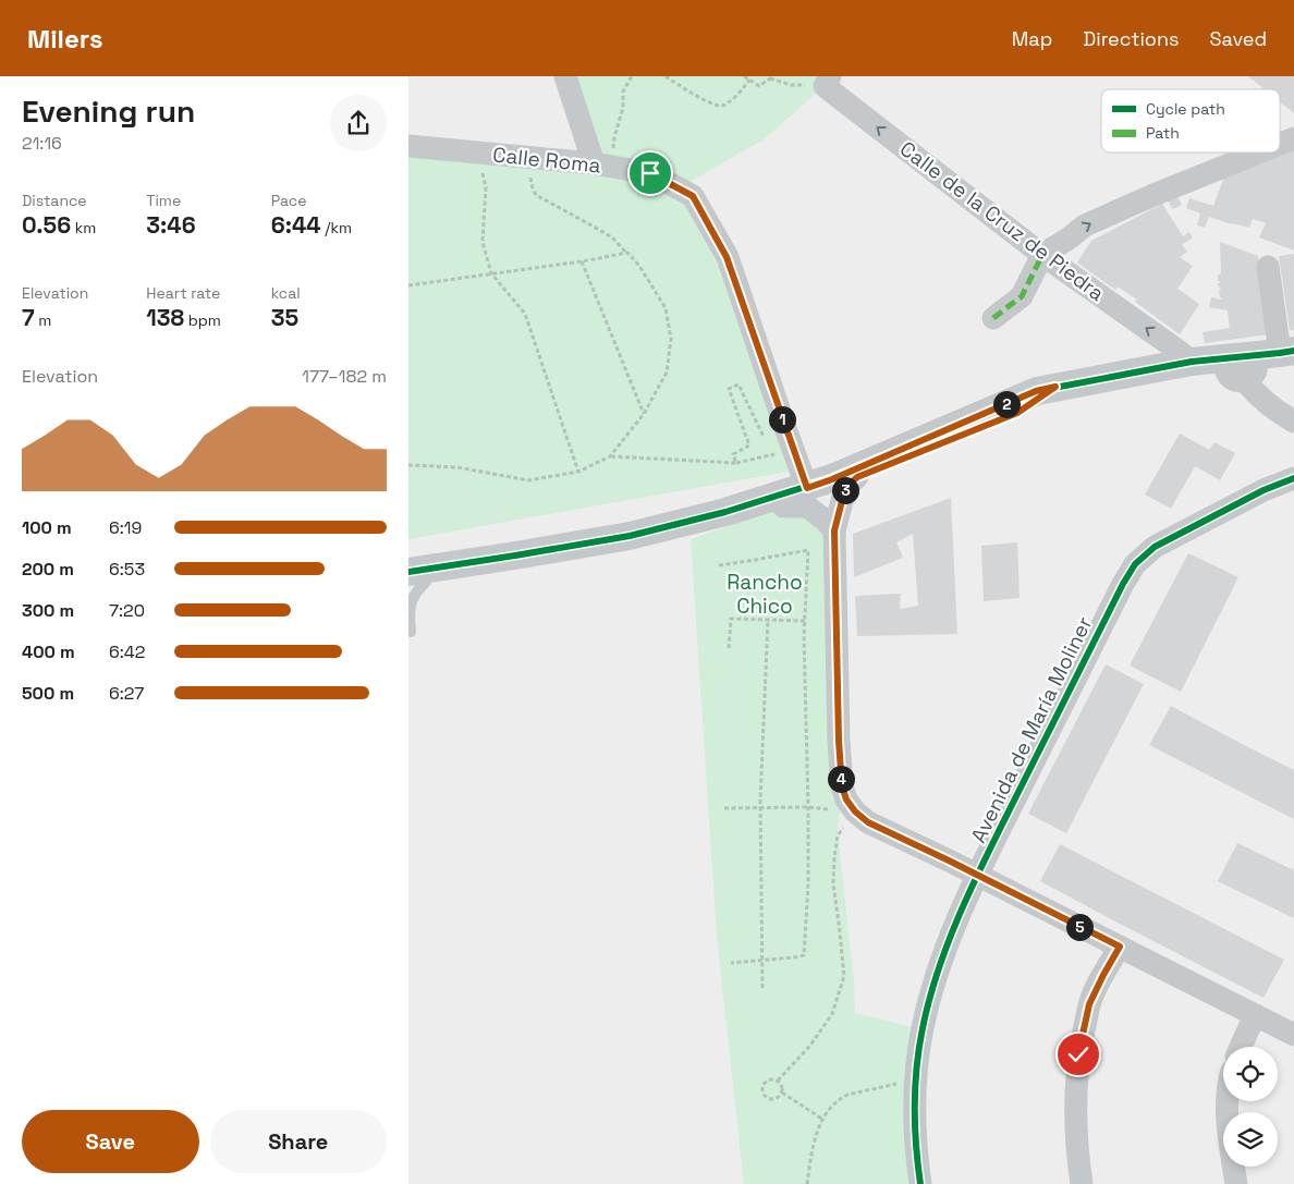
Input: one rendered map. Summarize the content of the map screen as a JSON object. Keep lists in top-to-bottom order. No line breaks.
{"streets":{"street":["Calle Roma","Calle de la Cruz de Piedra","Avenida de María Moliner"]},"one_way":["Calle de la Cruz de Piedra"],"parks":["Rancho Chico"],"legend":["Cycle path","Path"],"page":{"header":"Milers","nav":["Map","Directions","Saved"],"heading":["Evening run","21:16"],"stats":[["Distance","0.56 km"],["Time","3:46"],["Pace","6:44 /km"],["Elevation","7 m"],["Heart rate","138 bpm"],["kcal","35"]],"chart":["Elevation","177–182 m"],"pins":["2","1","3","4","5"],"list":[{"name":"100 m","note":"6:19"},{"name":"200 m","note":"6:53"},{"name":"300 m","note":"7:20"},{"name":"400 m","note":"6:42"},{"name":"500 m","note":"6:27"}],"buttons":["Save","Share"]}}
